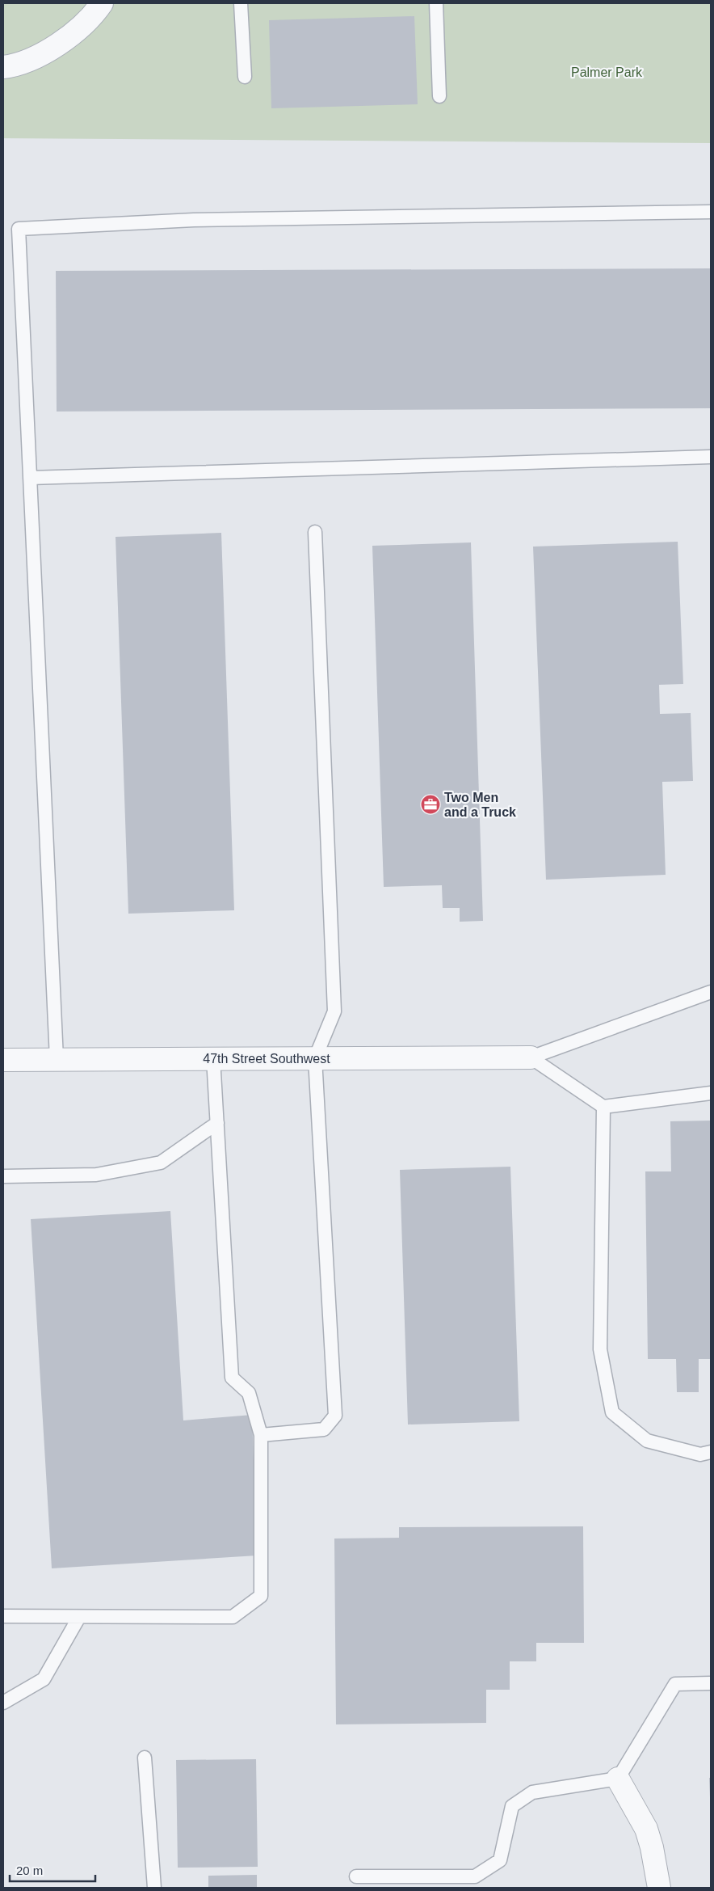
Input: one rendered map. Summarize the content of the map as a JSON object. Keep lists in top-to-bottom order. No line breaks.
{"streets":{"street":["47th Street Southwest"]},"parks":["Palmer Park"],"places":{"office":["Two Men and a Truck"]},"scale_bar":"20 m"}
